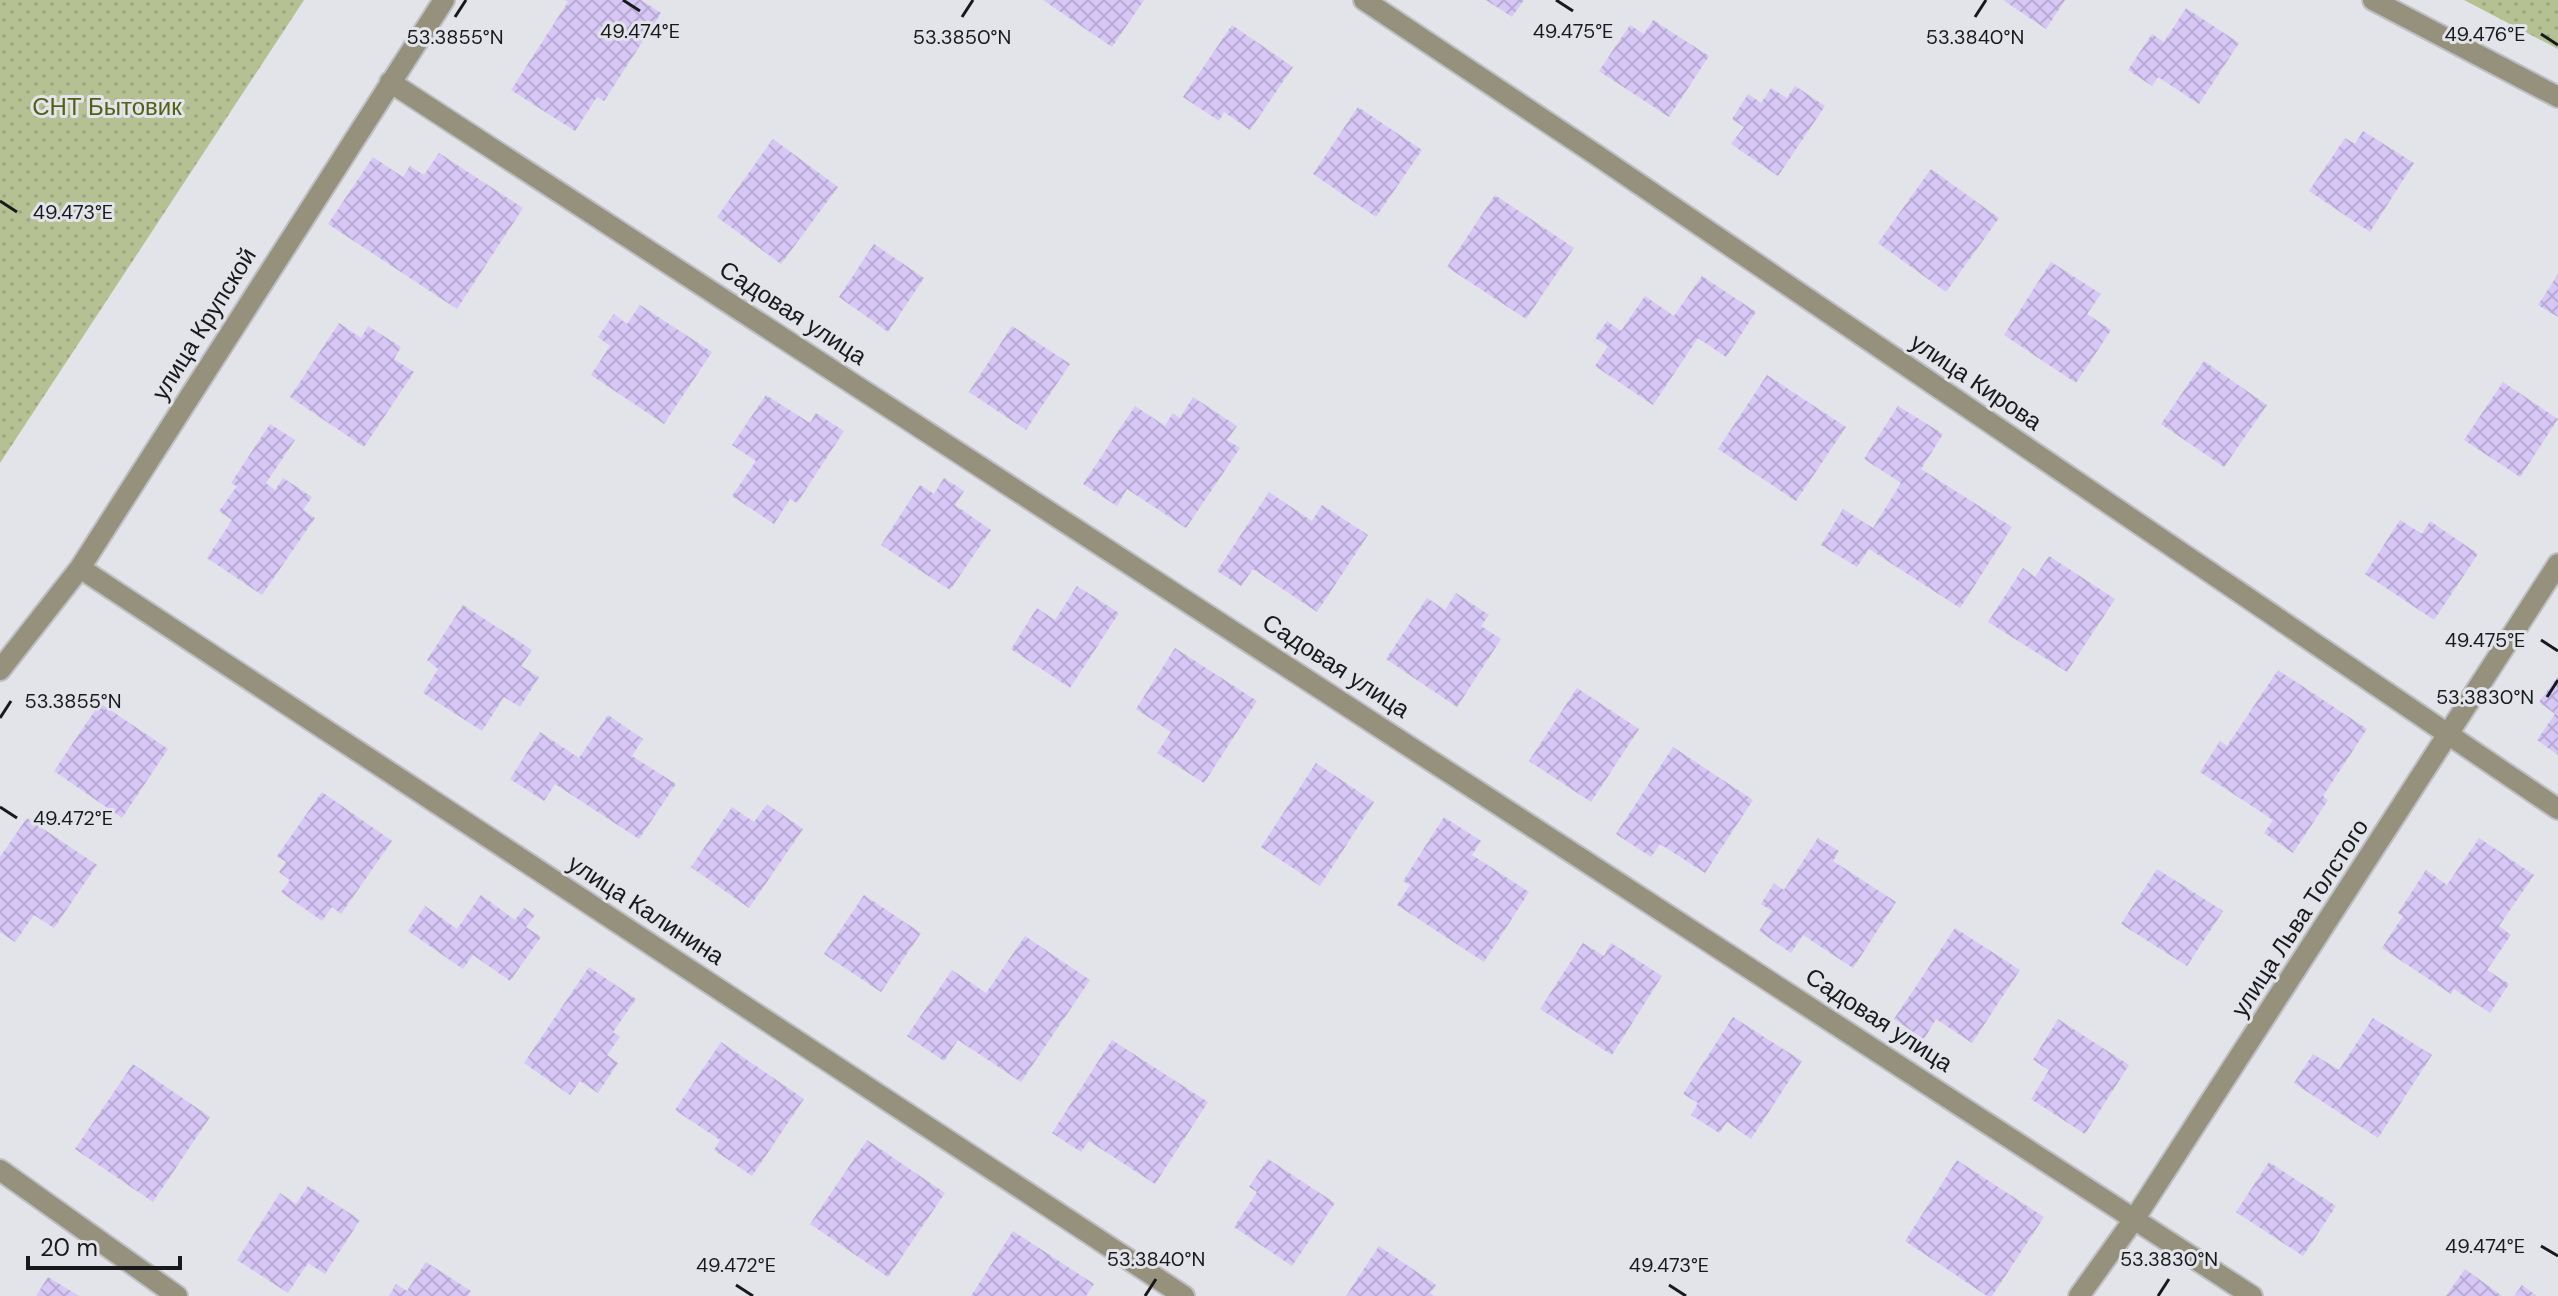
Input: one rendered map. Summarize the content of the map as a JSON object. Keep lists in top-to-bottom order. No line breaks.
{"streets":{"street":["Садовая улица","улица Крупской","улица Кирова","улица Калинина","улица Льва Толстого"]},"crossings":[["Садовая улица","улица Крупской"],["Садовая улица","улица Льва Толстого"],["улица Крупской","улица Калинина"],["улица Кирова","улица Льва Толстого"]],"parks":["СНТ Бытовик"],"scale_bar":"20 m","coordinates":["49.474°E","49.475°E","49.476°E","53.3840°N","53.3855°N","53.3850°N","49.473°E","53.3830°N","49.472°E"]}
